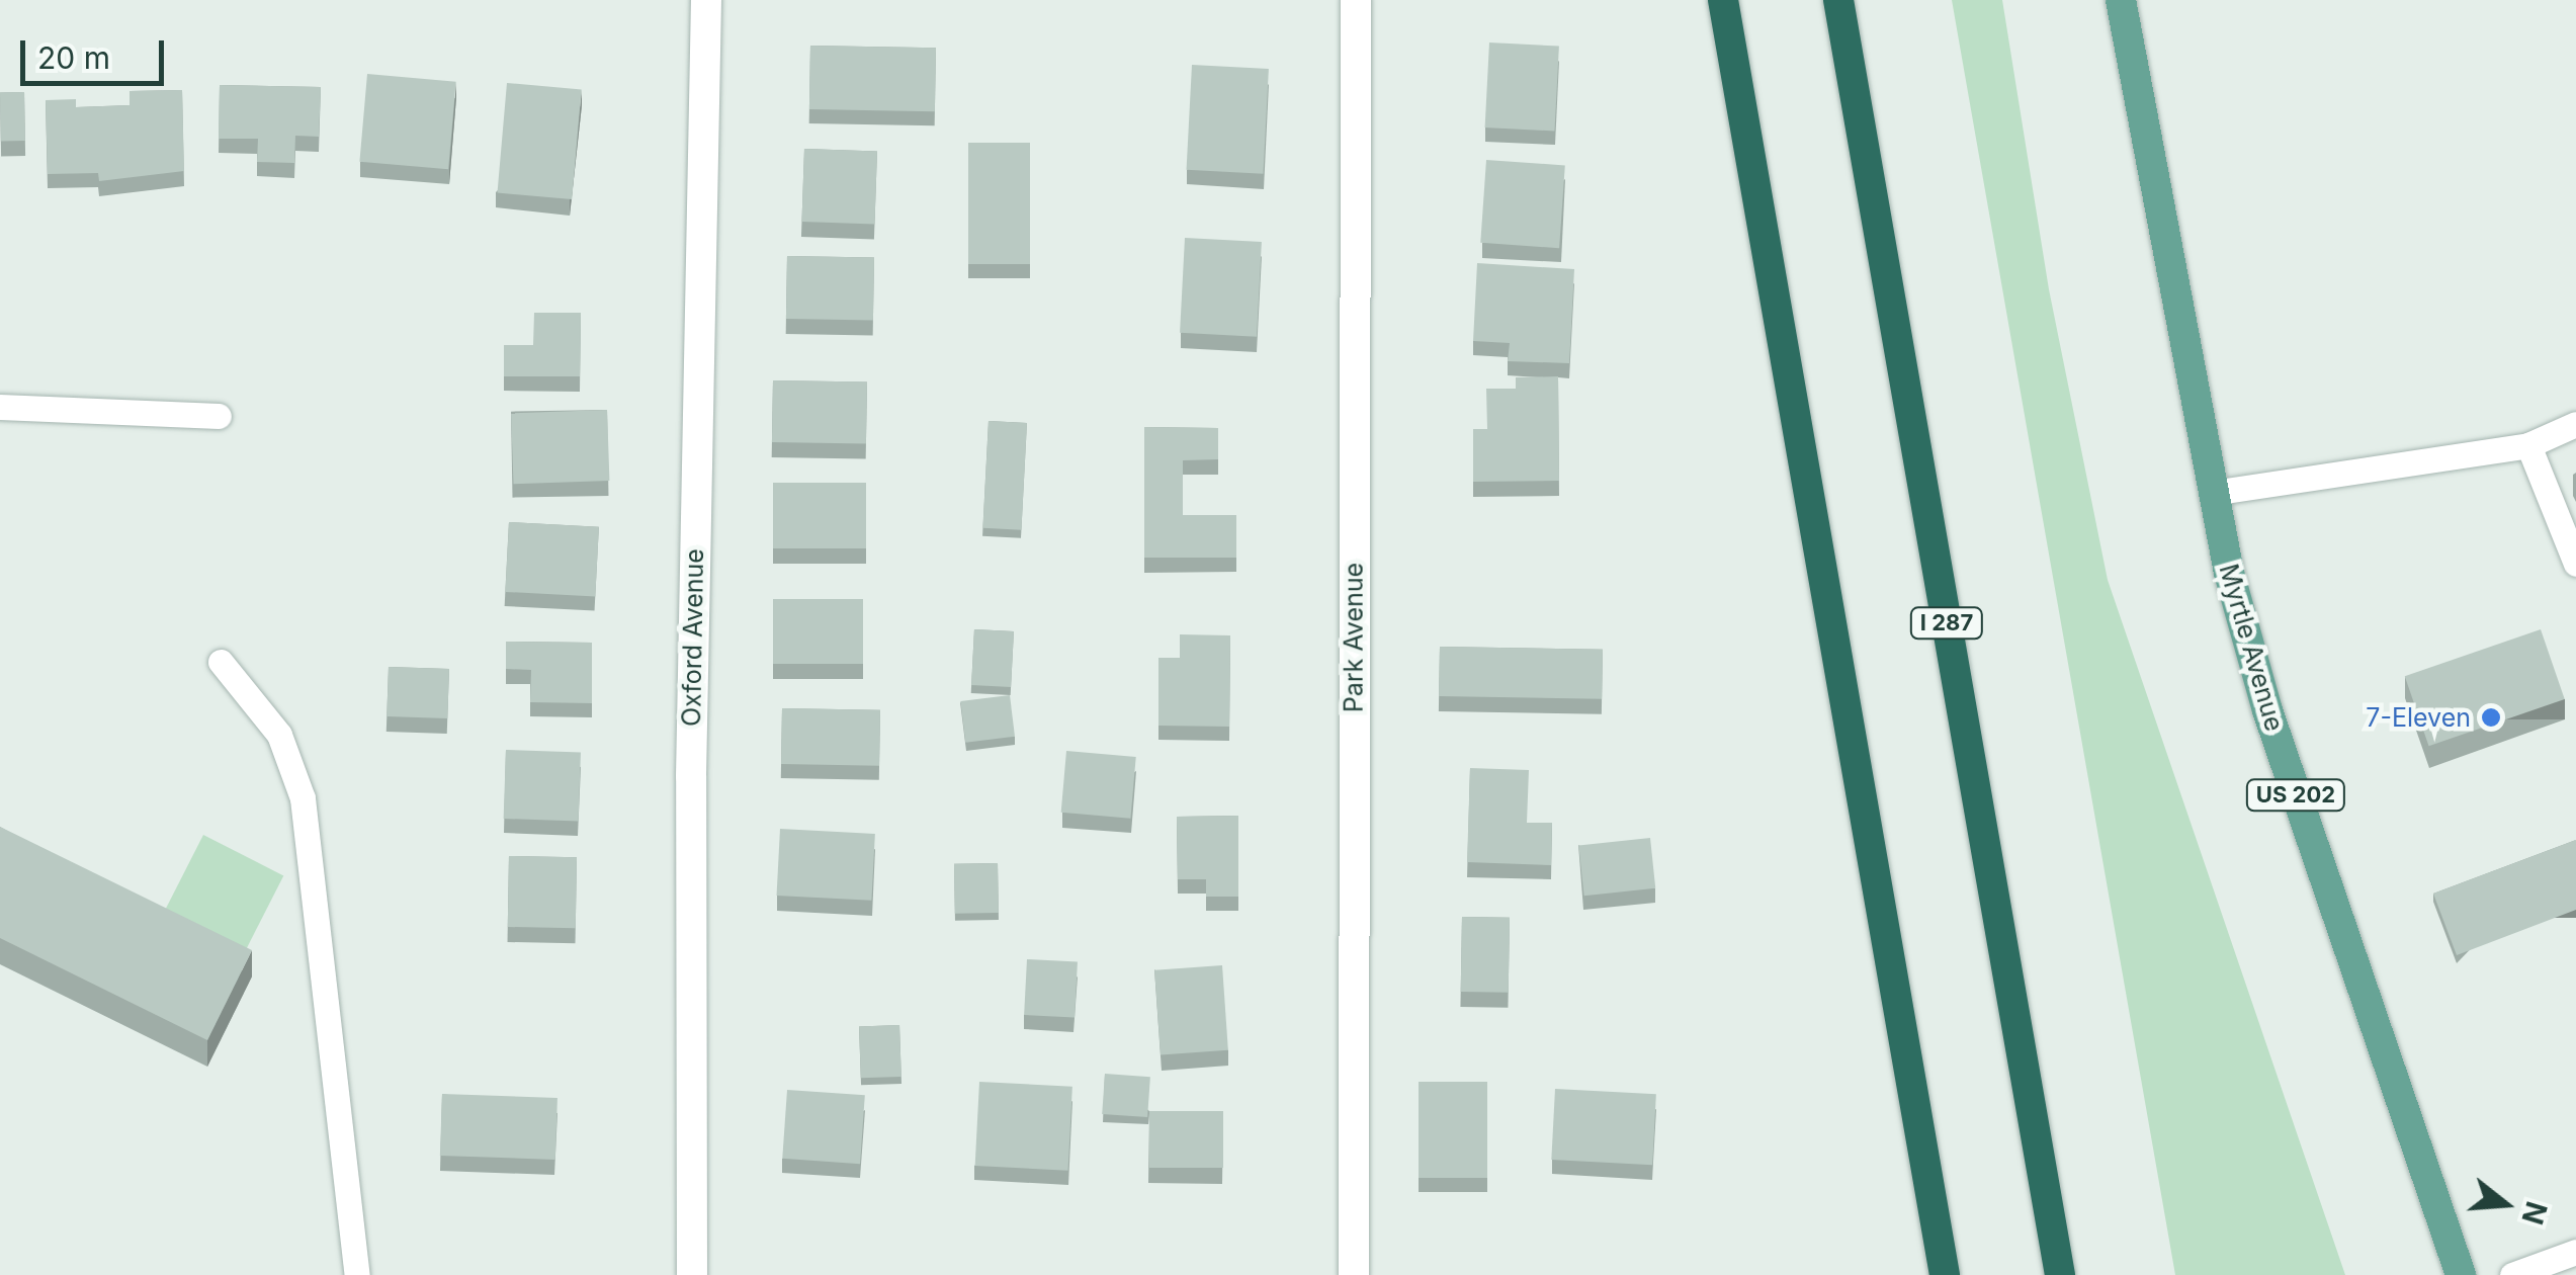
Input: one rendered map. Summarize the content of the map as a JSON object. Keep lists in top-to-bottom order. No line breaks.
{"streets":{"highway":["I 287"],"main road":["Myrtle Avenue","US 202"],"street":["Oxford Avenue","Park Avenue"]},"places":["7-Eleven"],"scale_bar":"20 m","north":"right"}
